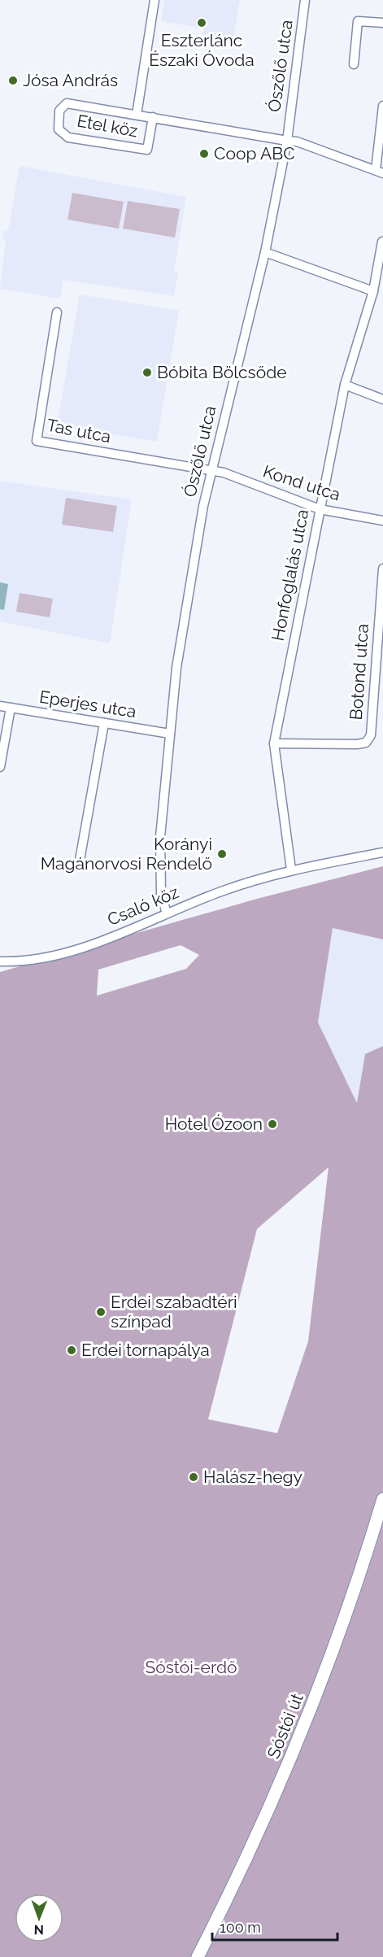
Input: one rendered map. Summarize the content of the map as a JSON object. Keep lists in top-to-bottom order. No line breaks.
{"streets":{"main road":["Sóstói út"],"street":["Ószőlő utca","Etel köz","Tas utca","Kond utca","Honfoglalás utca","Botond utca","Eperjes utca","Csaló köz"]},"crossings":[["Ószőlő utca","Etel köz"],["Ószőlő utca","Tas utca"],["Ószőlő utca","Kond utca"],["Ószőlő utca","Eperjes utca"],["Ószőlő utca","Csaló köz"],["Tas utca","Kond utca"],["Kond utca","Honfoglalás utca"],["Honfoglalás utca","Botond utca"],["Honfoglalás utca","Csaló köz"]],"parks":["Sóstói-erdő"],"places":["Eszterlánc Északi Óvoda","Jósa András","Coop ABC","Bóbita Bölcsőde","Korányi Magánorvosi Rendelő","Hotel Ózoon","Erdei szabadtéri színpad","Erdei tornapálya","Halász-hegy"],"scale_bar":"100 m","north":"bottom"}
